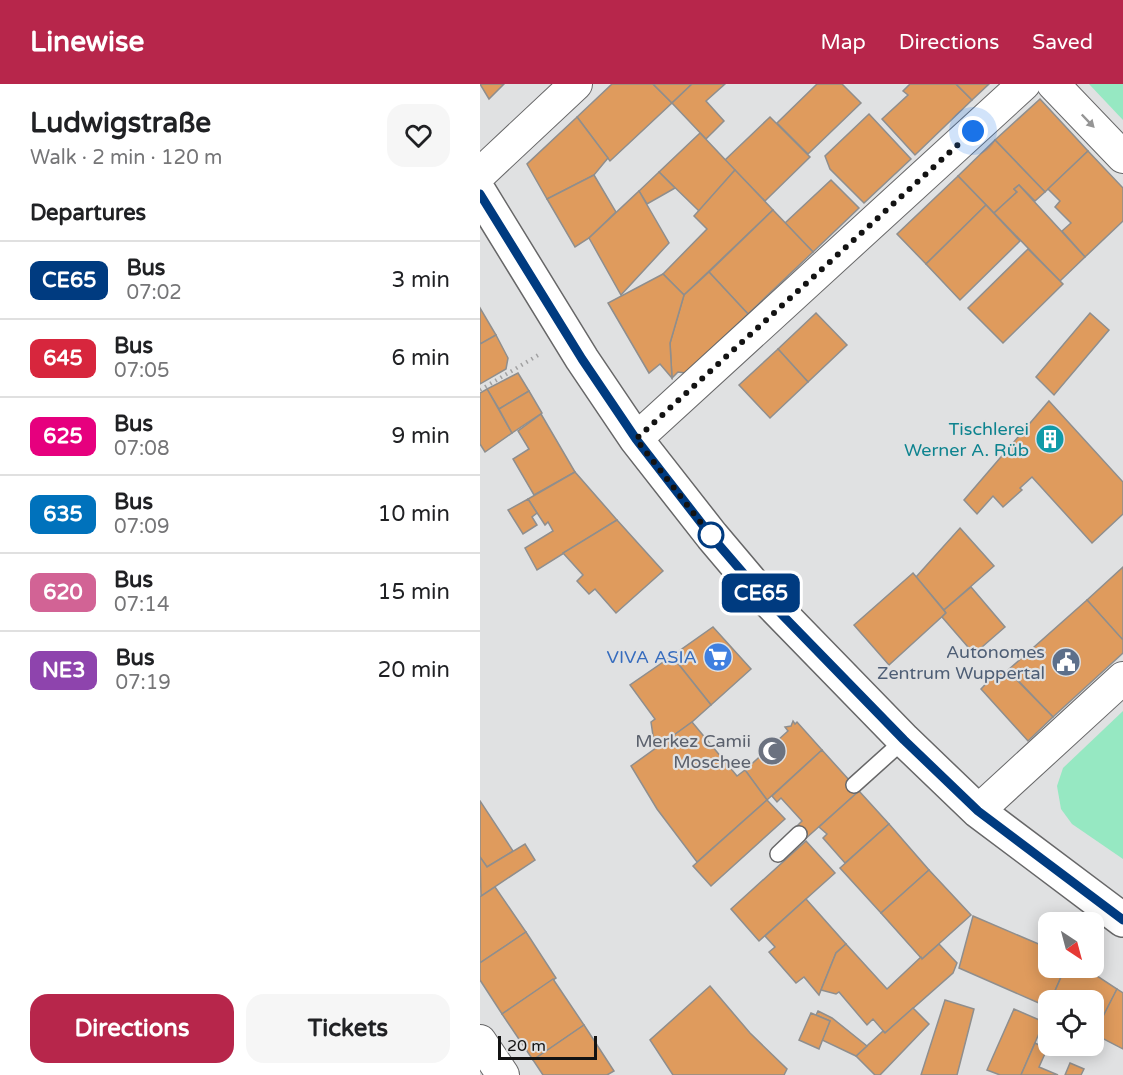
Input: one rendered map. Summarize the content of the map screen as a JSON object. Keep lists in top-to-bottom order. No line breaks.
{"places":{"building":["Tischlerei Werner A. Rüb"],"supermarket":["VIVA ASIA"],"public building":["Autonomes Zentrum Wuppertal"],"mosque":["Merkez Camii Moschee"]},"lines":["bus line CE65"],"scale_bar":"20 m","north":"bottom right","page":{"header":"Linewise","nav":["Map","Directions","Saved"],"heading":[["Ludwigstraße","Walk · 2 min · 120 m"],"Departures"],"on_map":"CE65","list":[{"mark":"CE65","name":"Bus","note":"07:02","value":"3 min"},{"mark":"645","name":"Bus","note":"07:05","value":"6 min"},{"mark":"625","name":"Bus","note":"07:08","value":"9 min"},{"mark":"635","name":"Bus","note":"07:09","value":"10 min"},{"mark":"620","name":"Bus","note":"07:14","value":"15 min"},{"mark":"NE3","name":"Bus","note":"07:19","value":"20 min"}],"buttons":["Directions","Tickets"],"scale":"20 m"}}
